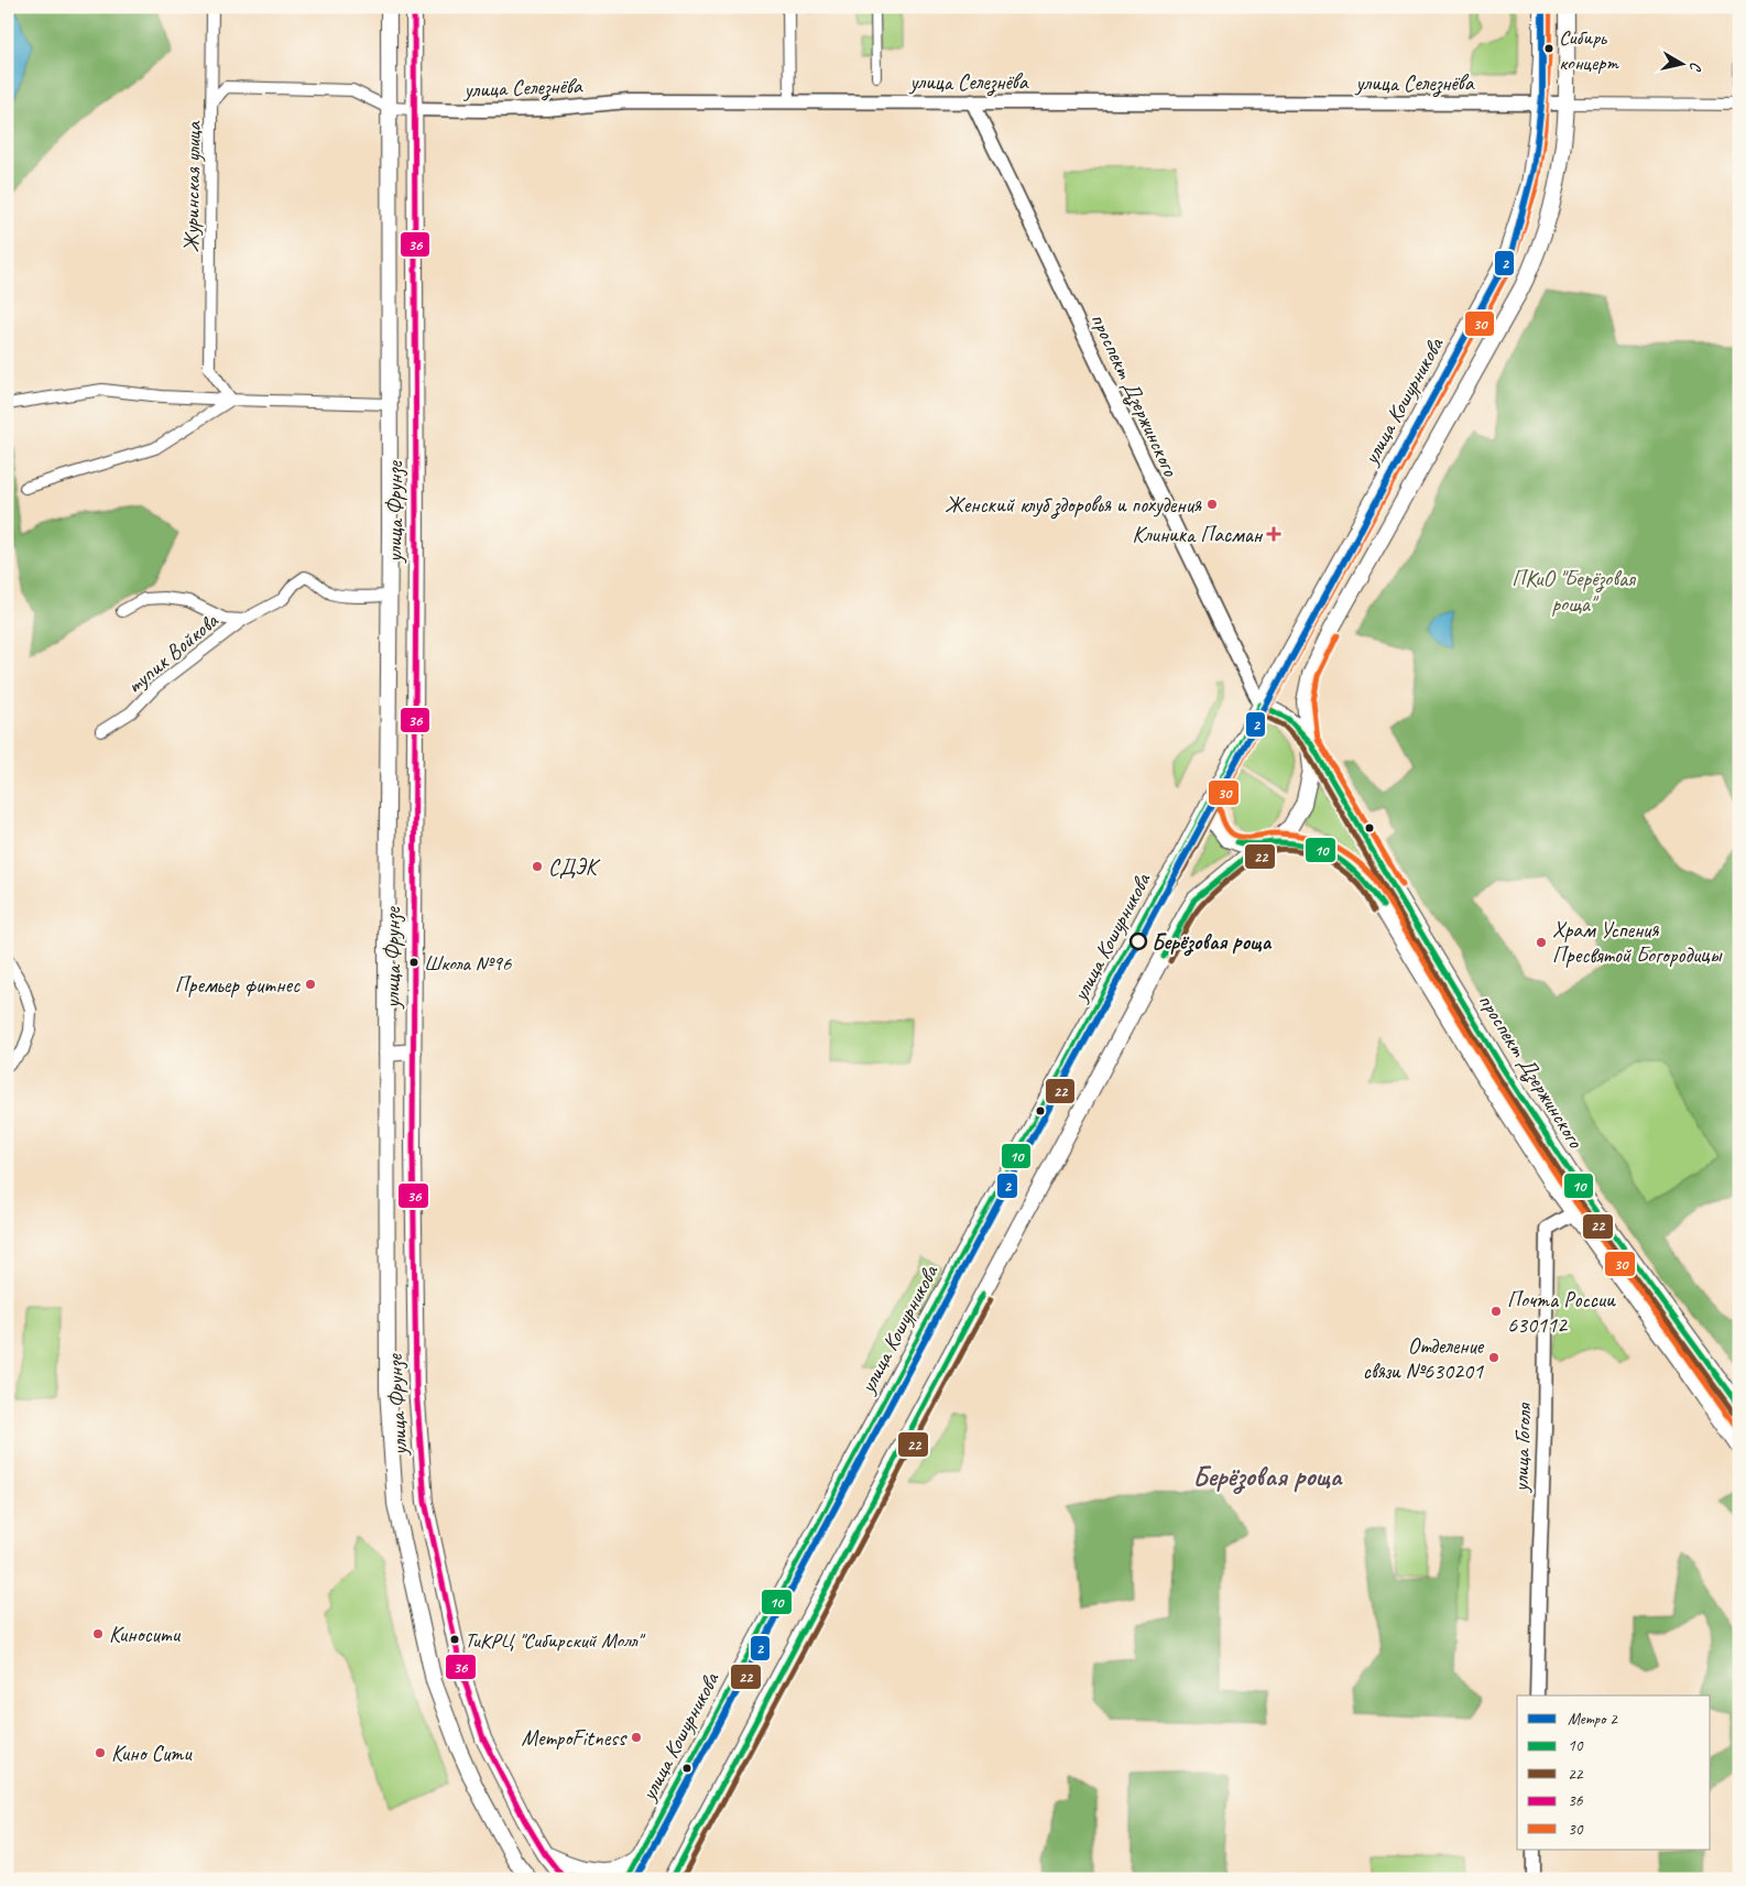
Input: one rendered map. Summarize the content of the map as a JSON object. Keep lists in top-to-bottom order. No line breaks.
{"streets":{"main road":["проспект Дзержинского","улица Кошурникова","улица Фрунзе"],"street":["улица Селезнёва","Журинская улица","тупик Войкова","улица Гоголя"]},"crossings":[["улица Селезнёва","Журинская улица"],["улица Селезнёва","проспект Дзержинского"],["улица Селезнёва","улица Кошурникова"],["улица Селезнёва","улица Фрунзе"],["проспект Дзержинского","улица Кошурникова"],["проспект Дзержинского","улица Гоголя"]],"districts":["Берёзовая роща"],"parks":["ПКиО \"Берёзовая роща\""],"places":{"other":["Сибирь концерт","Женский клуб здоровья и похудения","СДЭК","Берёзовая роща","Храм Успения Пресвятой Богородицы","Школа №96","Премьер фитнес","Почта России 630112","Отделение связи №630201","Киносити","ТиКРЦ \"Сибирский Молл\"","МетроFitness","Кино Сити"],"health":["Клиника Пасман"]},"lines":["metro line 2","transit line 36","transit line 30","transit line 10","transit line 22"],"legend":["Метро 2","10","22","36","30"],"north":"right"}
